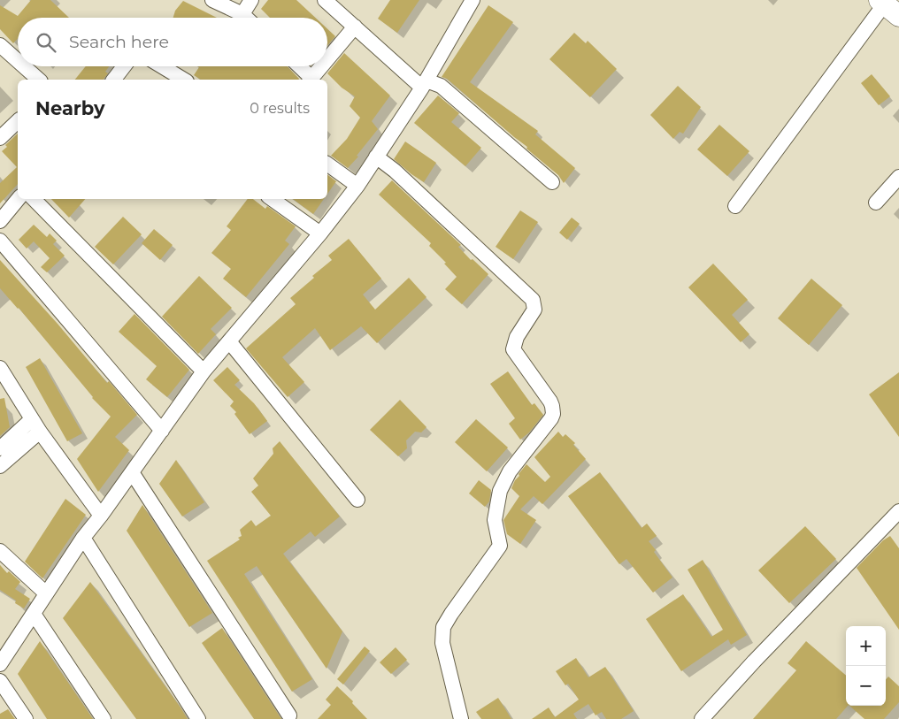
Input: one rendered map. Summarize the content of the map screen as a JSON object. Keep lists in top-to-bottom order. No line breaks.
{"page":{"search":"Search here","heading":["Nearby","0 results"],"map_buttons":["+","−"]}}
